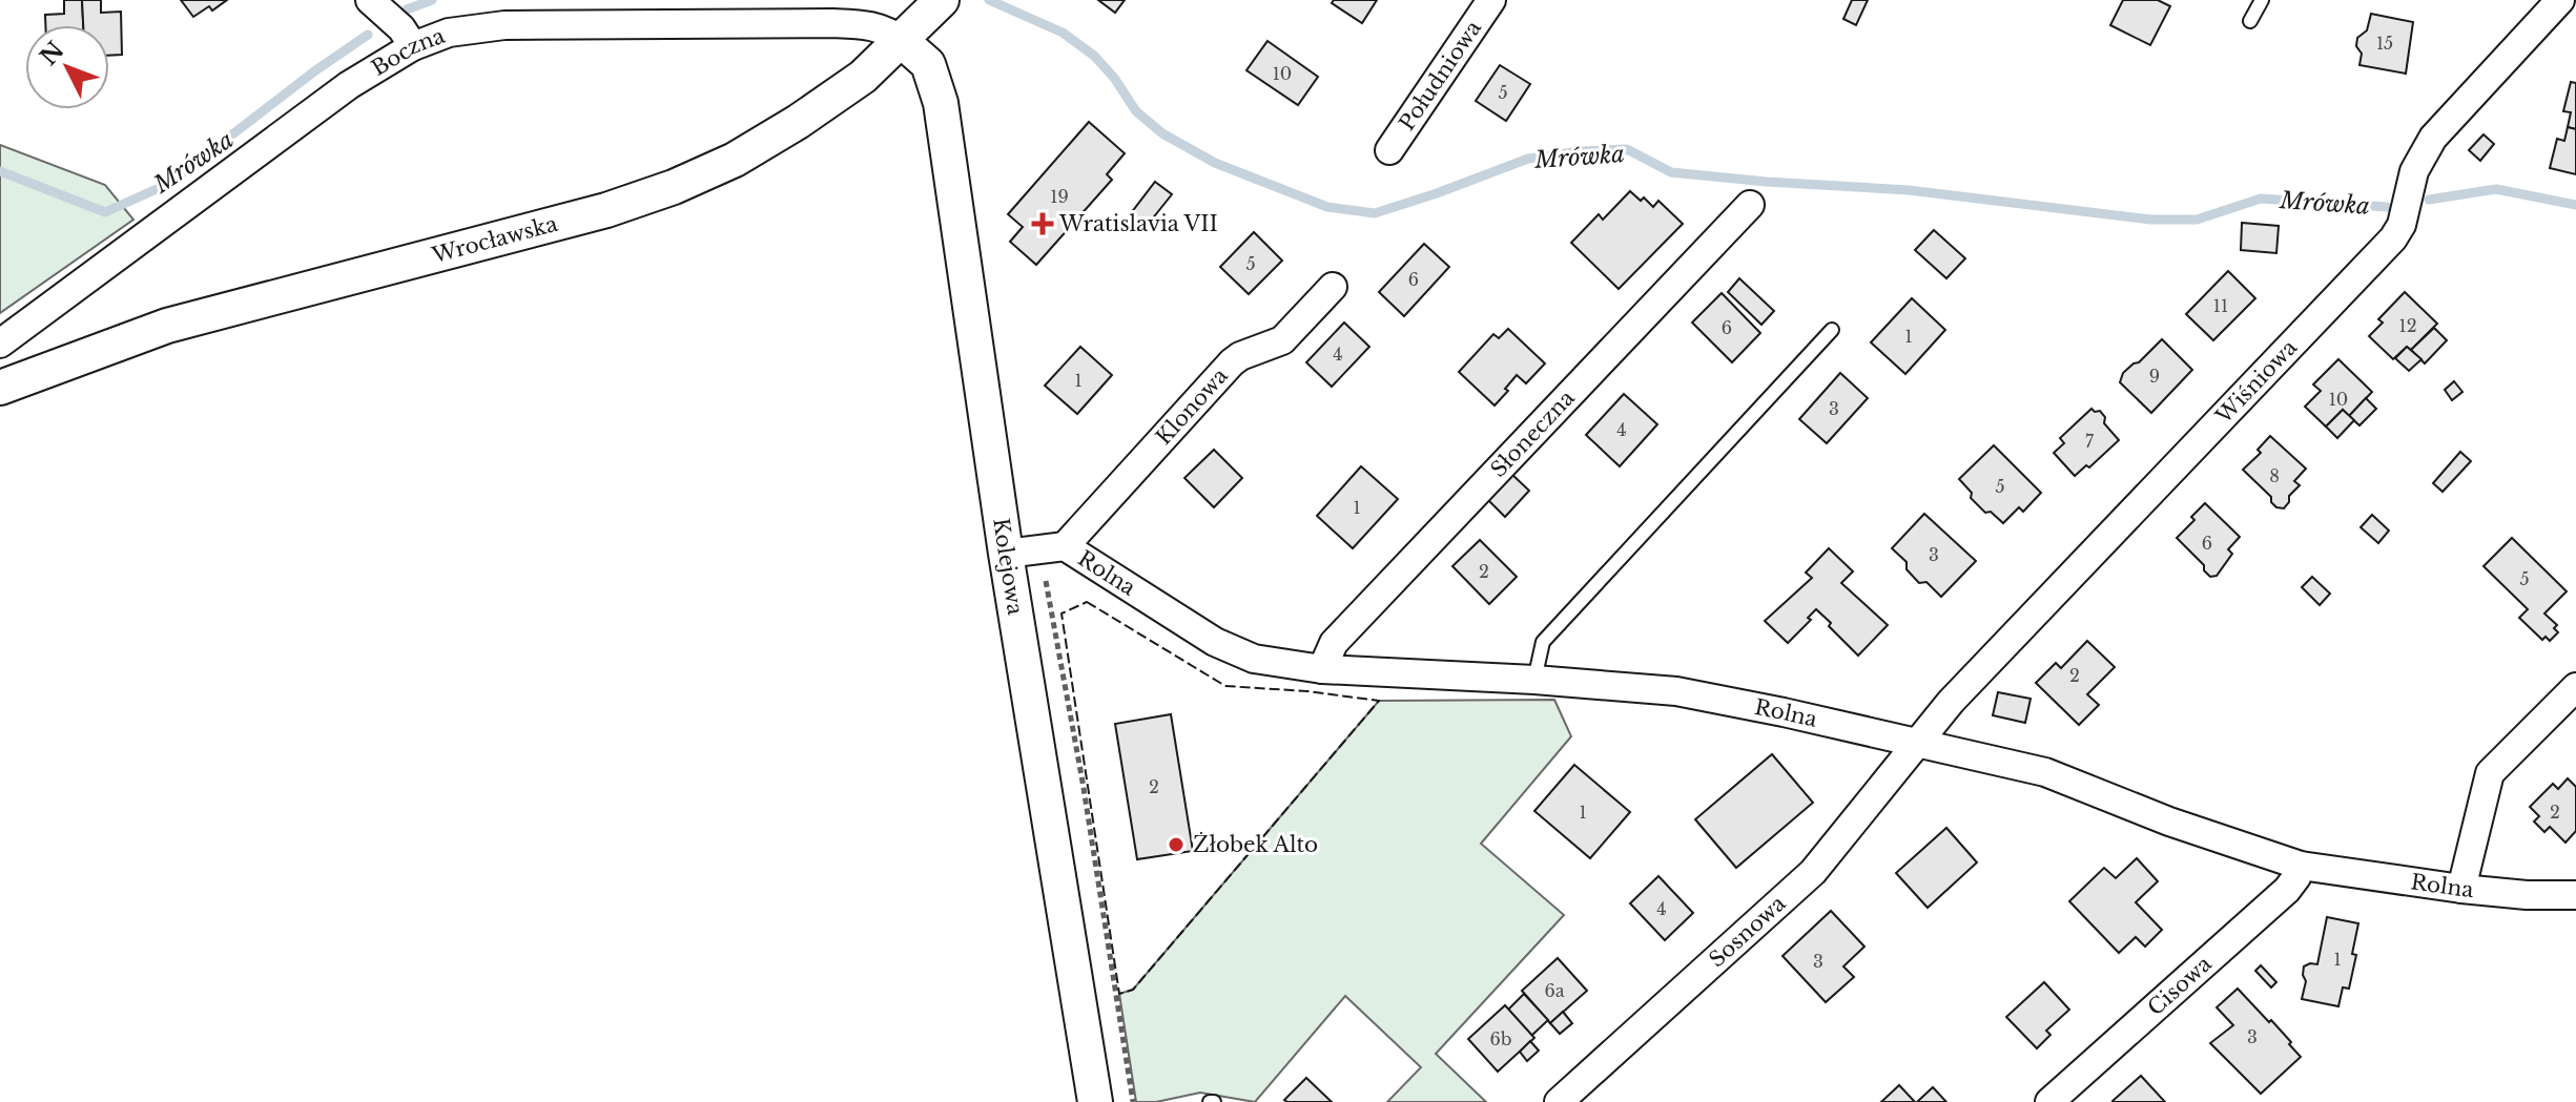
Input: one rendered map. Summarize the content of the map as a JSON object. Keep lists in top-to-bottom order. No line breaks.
{"streets":{"street":["Boczna","Południowa","Wrocławska","Wiśniowa","Klonowa","Słoneczna","Kolejowa","Rolna","Sosnowa","Cisowa"]},"crossings":[["Boczna","Wrocławska"],["Boczna","Kolejowa"],["Wrocławska","Kolejowa"],["Wiśniowa","Rolna"],["Wiśniowa","Sosnowa"],["Klonowa","Rolna"],["Słoneczna","Rolna"],["Rolna","Sosnowa"],["Rolna","Cisowa"]],"water":["Mrówka"],"places":{"health":["Wratislavia VII"],"other":["Żłobek Alto"]},"house_numbers":["15","10","5","19","5","6","11","12","6","1","4","9","1","10","3","4","7","8","5","1","6","3","2","5","2","2","1","2","4","1","3","6a","3","6b"],"north":"top left"}
